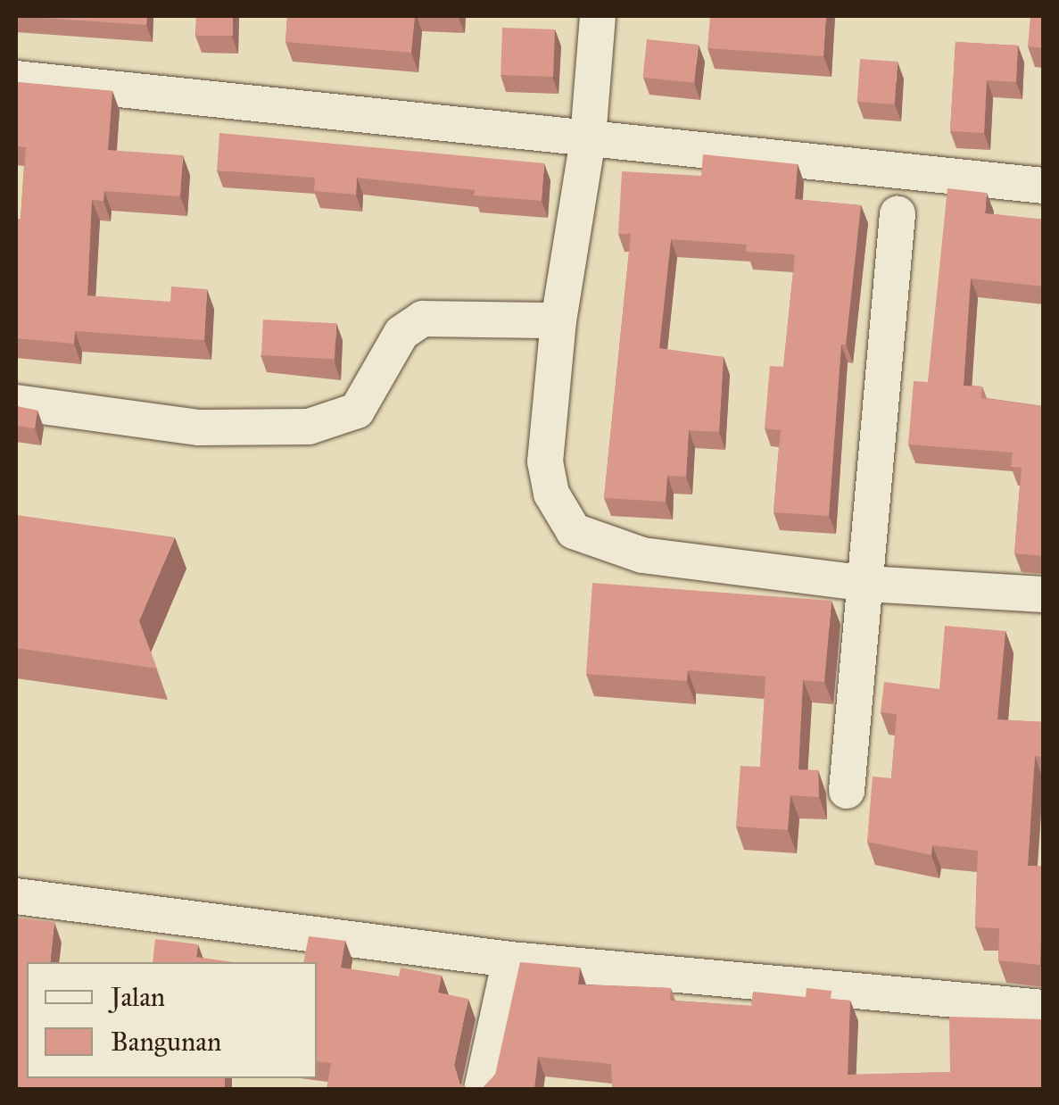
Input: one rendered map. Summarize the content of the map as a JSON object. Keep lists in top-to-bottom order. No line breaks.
{"legend":["Jalan","Bangunan"]}
